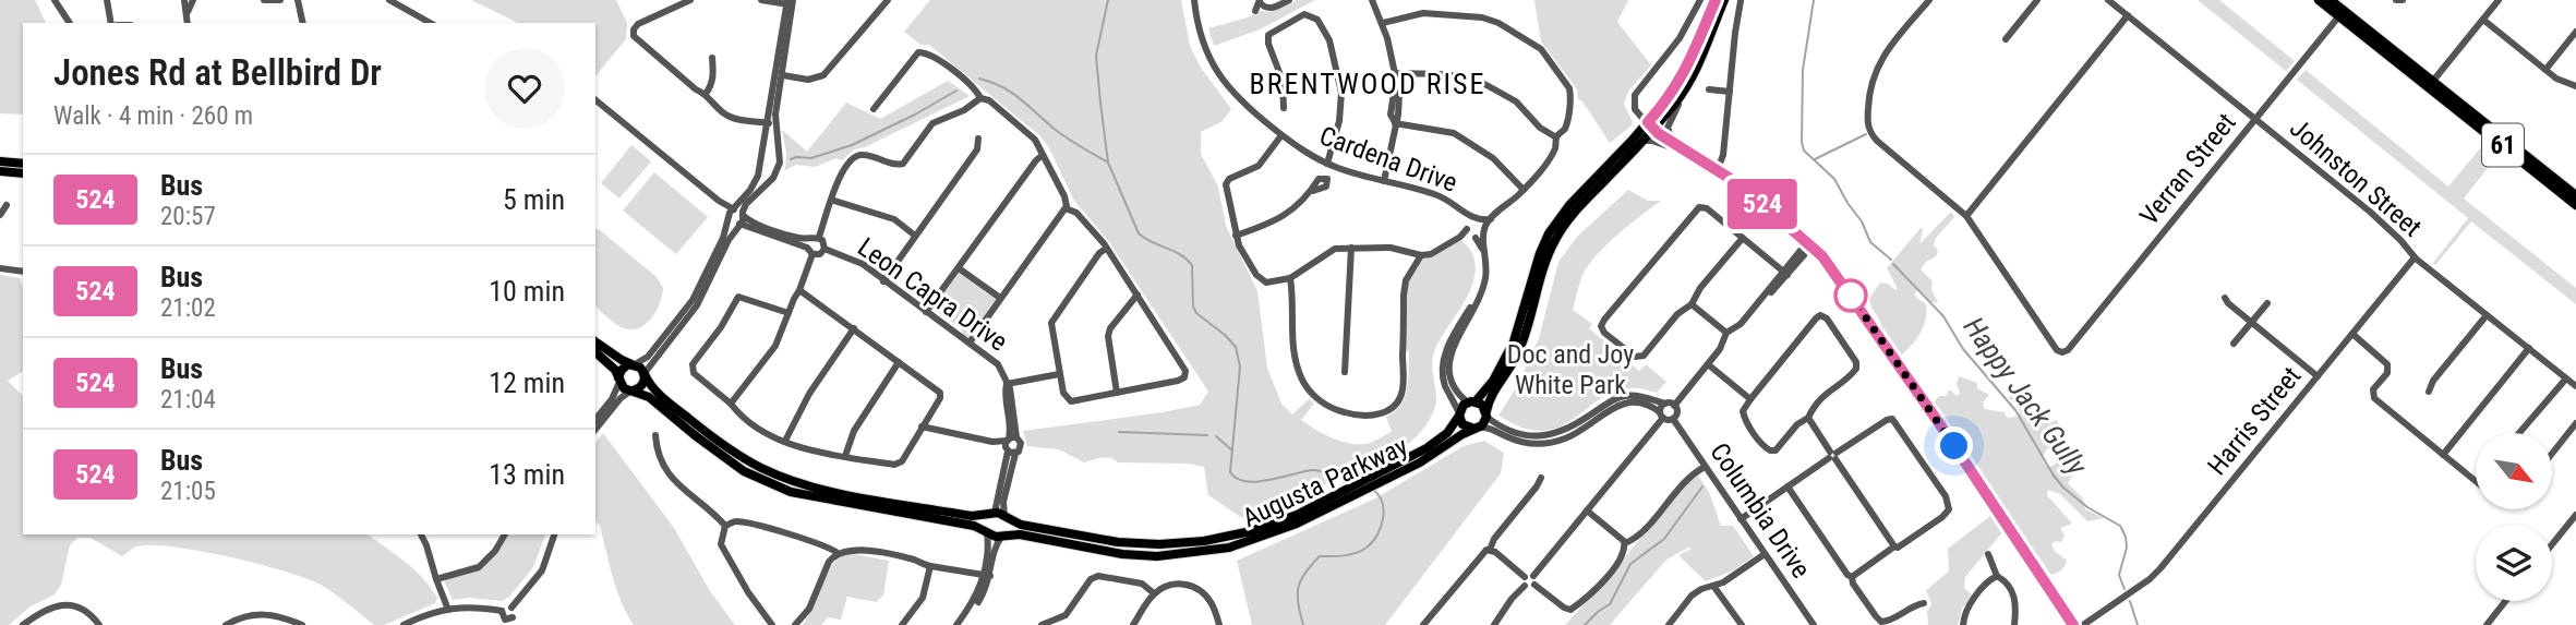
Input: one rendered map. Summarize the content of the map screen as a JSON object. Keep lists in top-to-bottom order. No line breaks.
{"streets":{"main road":["61","Augusta Parkway"],"street":["Cardena Drive","Verran Street","Johnston Street","Leon Capra Drive","Harris Street","Columbia Drive"]},"crossings":[["61","Verran Street"],["Cardena Drive","Augusta Parkway"],["Verran Street","Johnston Street"],["Johnston Street","Harris Street"],["Leon Capra Drive","Augusta Parkway"]],"districts":["BRENTWOOD RISE"],"water":["Happy Jack Gully"],"parks":["Doc and Joy White Park"],"lines":["bus line 524"],"north":"bottom right","page":{"on_map":"524","heading":["Jones Rd at Bellbird Dr","Walk · 4 min · 260 m"],"list":[{"mark":"524","name":"Bus","note":"20:57","value":"5 min"},{"mark":"524","name":"Bus","note":"21:02","value":"10 min"},{"mark":"524","name":"Bus","note":"21:04","value":"12 min"},{"mark":"524","name":"Bus","note":"21:05","value":"13 min"}]}}
